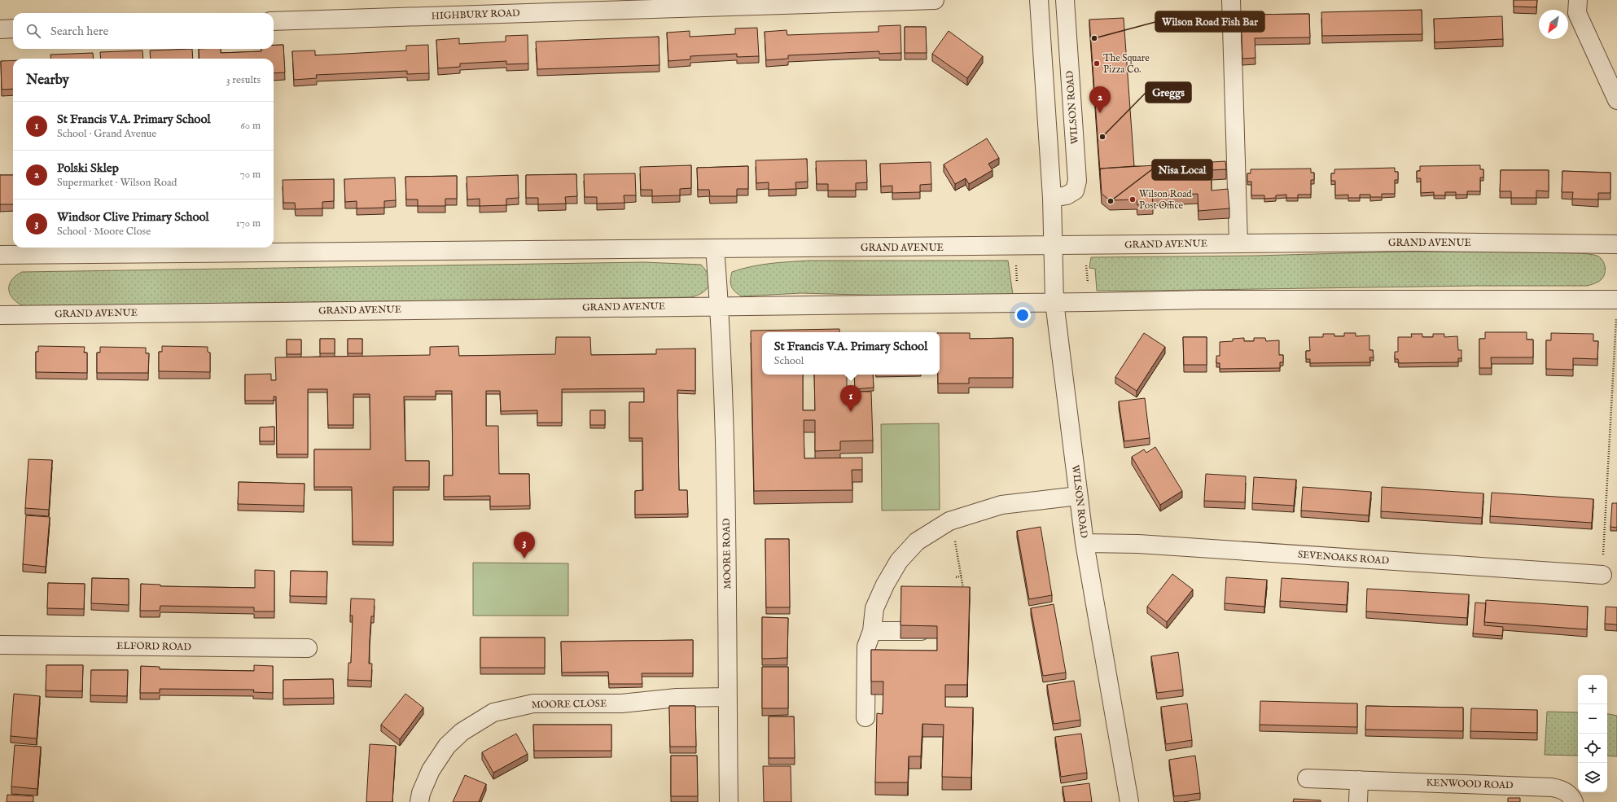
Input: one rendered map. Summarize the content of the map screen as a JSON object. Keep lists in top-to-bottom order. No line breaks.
{"streets":{"street":["HIGHBURY ROAD","WILSON ROAD","GRAND AVENUE","MOORE ROAD","SEVENOAKS ROAD","ELFORD ROAD","MOORE CLOSE","KENWOOD ROAD"]},"crossings":[["WILSON ROAD","GRAND AVENUE"],["WILSON ROAD","SEVENOAKS ROAD"],["GRAND AVENUE","MOORE ROAD"],["MOORE ROAD","MOORE CLOSE"]],"places":["Wilson Road Fish Bar","The Square Pizza Co.","Greggs","Wilson Road Post Office","Nisa Local"],"north":"bottom left","page":{"search":"Search here","heading":["Nearby","3 results"],"pins":["2","1","3"],"list":[{"mark":"1","name":"St Francis V.A. Primary School","note":"School · Grand Avenue","value":"60 m"},{"mark":"2","name":"Polski Sklep","note":"Supermarket · Wilson Road","value":"70 m"},{"mark":"3","name":"Windsor Clive Primary School","note":"School · Moore Close","value":"170 m"}],"popup":["St Francis V.A. Primary School","School"],"map_buttons":["+","−"]}}
